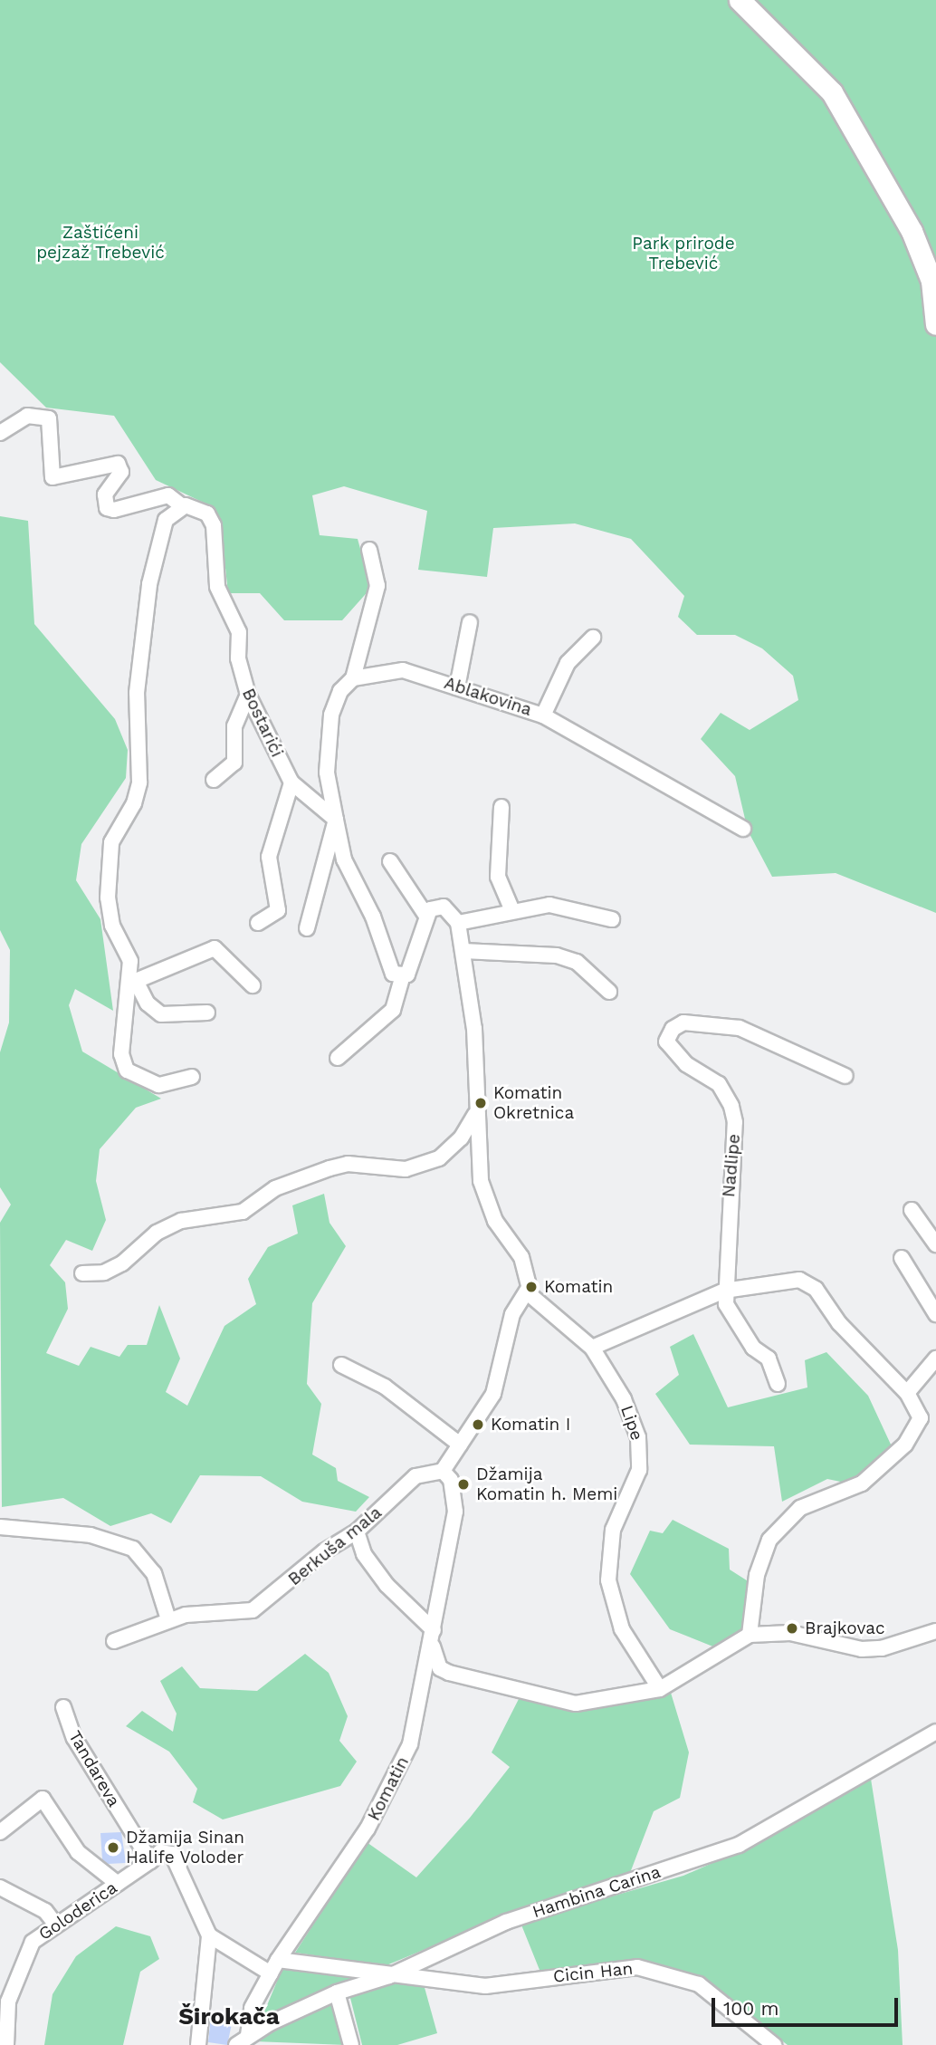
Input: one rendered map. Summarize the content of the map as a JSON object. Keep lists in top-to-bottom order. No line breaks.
{"streets":{"street":["Ablakovina","Bostarići","Nadlipe","Lipe","Berkuša mala","Tandareva","Komatin","Hambina Carina","Goloderica","Cicin Han"]},"crossings":[["Berkuša mala","Komatin"],["Tandareva","Goloderica"],["Komatin","Hambina Carina"],["Komatin","Cicin Han"],["Hambina Carina","Cicin Han"]],"districts":["Širokača"],"parks":["Zaštićeni pejzaž Trebević","Park prirode Trebević"],"places":["Komatin Okretnica","Komatin","Komatin I","Džamija Komatin h. Memi","Brajkovac","Džamija Sinan Halife Voloder"],"scale_bar":"100 m"}
